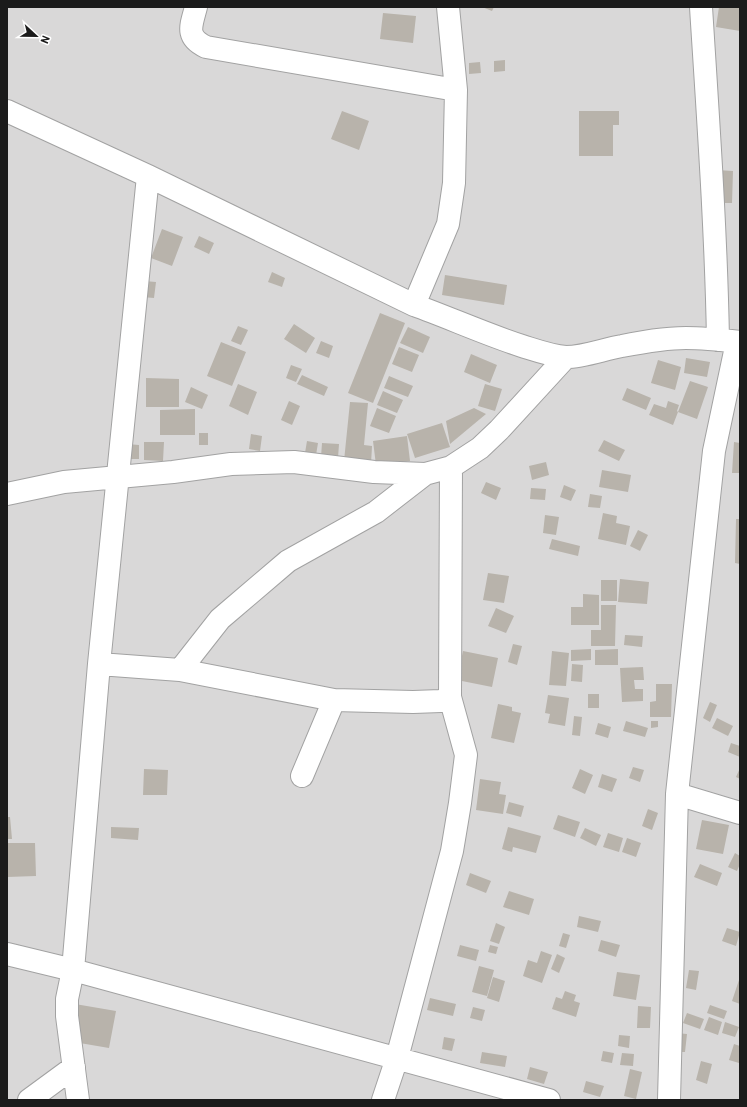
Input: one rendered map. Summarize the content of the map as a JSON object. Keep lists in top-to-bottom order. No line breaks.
{"north":"right"}
